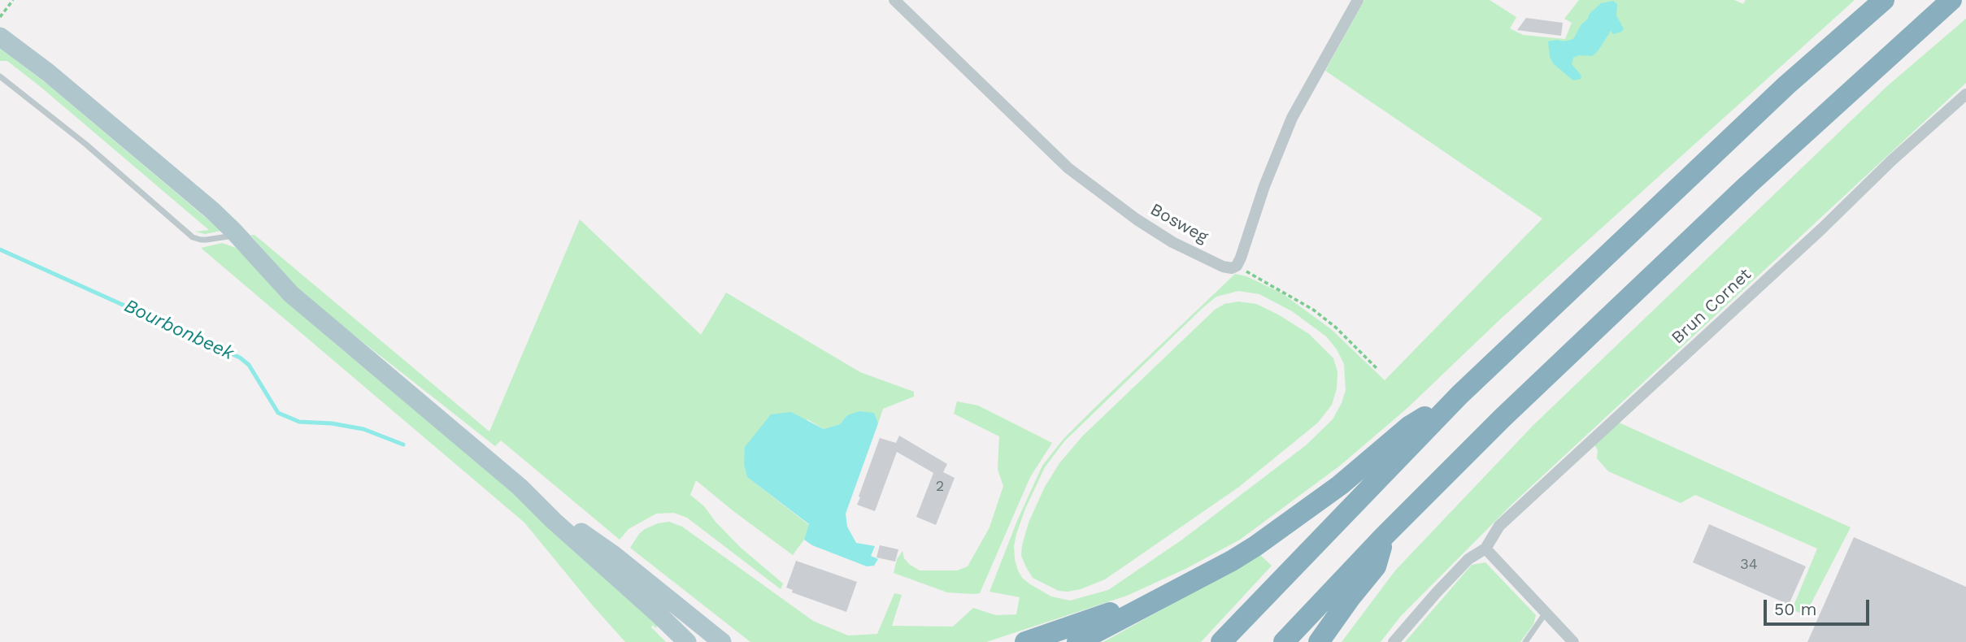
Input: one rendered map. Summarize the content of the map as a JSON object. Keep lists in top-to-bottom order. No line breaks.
{"streets":{"street":["Bosweg","Brun Cornet"]},"water":["Bourbonbeek"],"house_numbers":["2","34"],"scale_bar":"50 m"}
